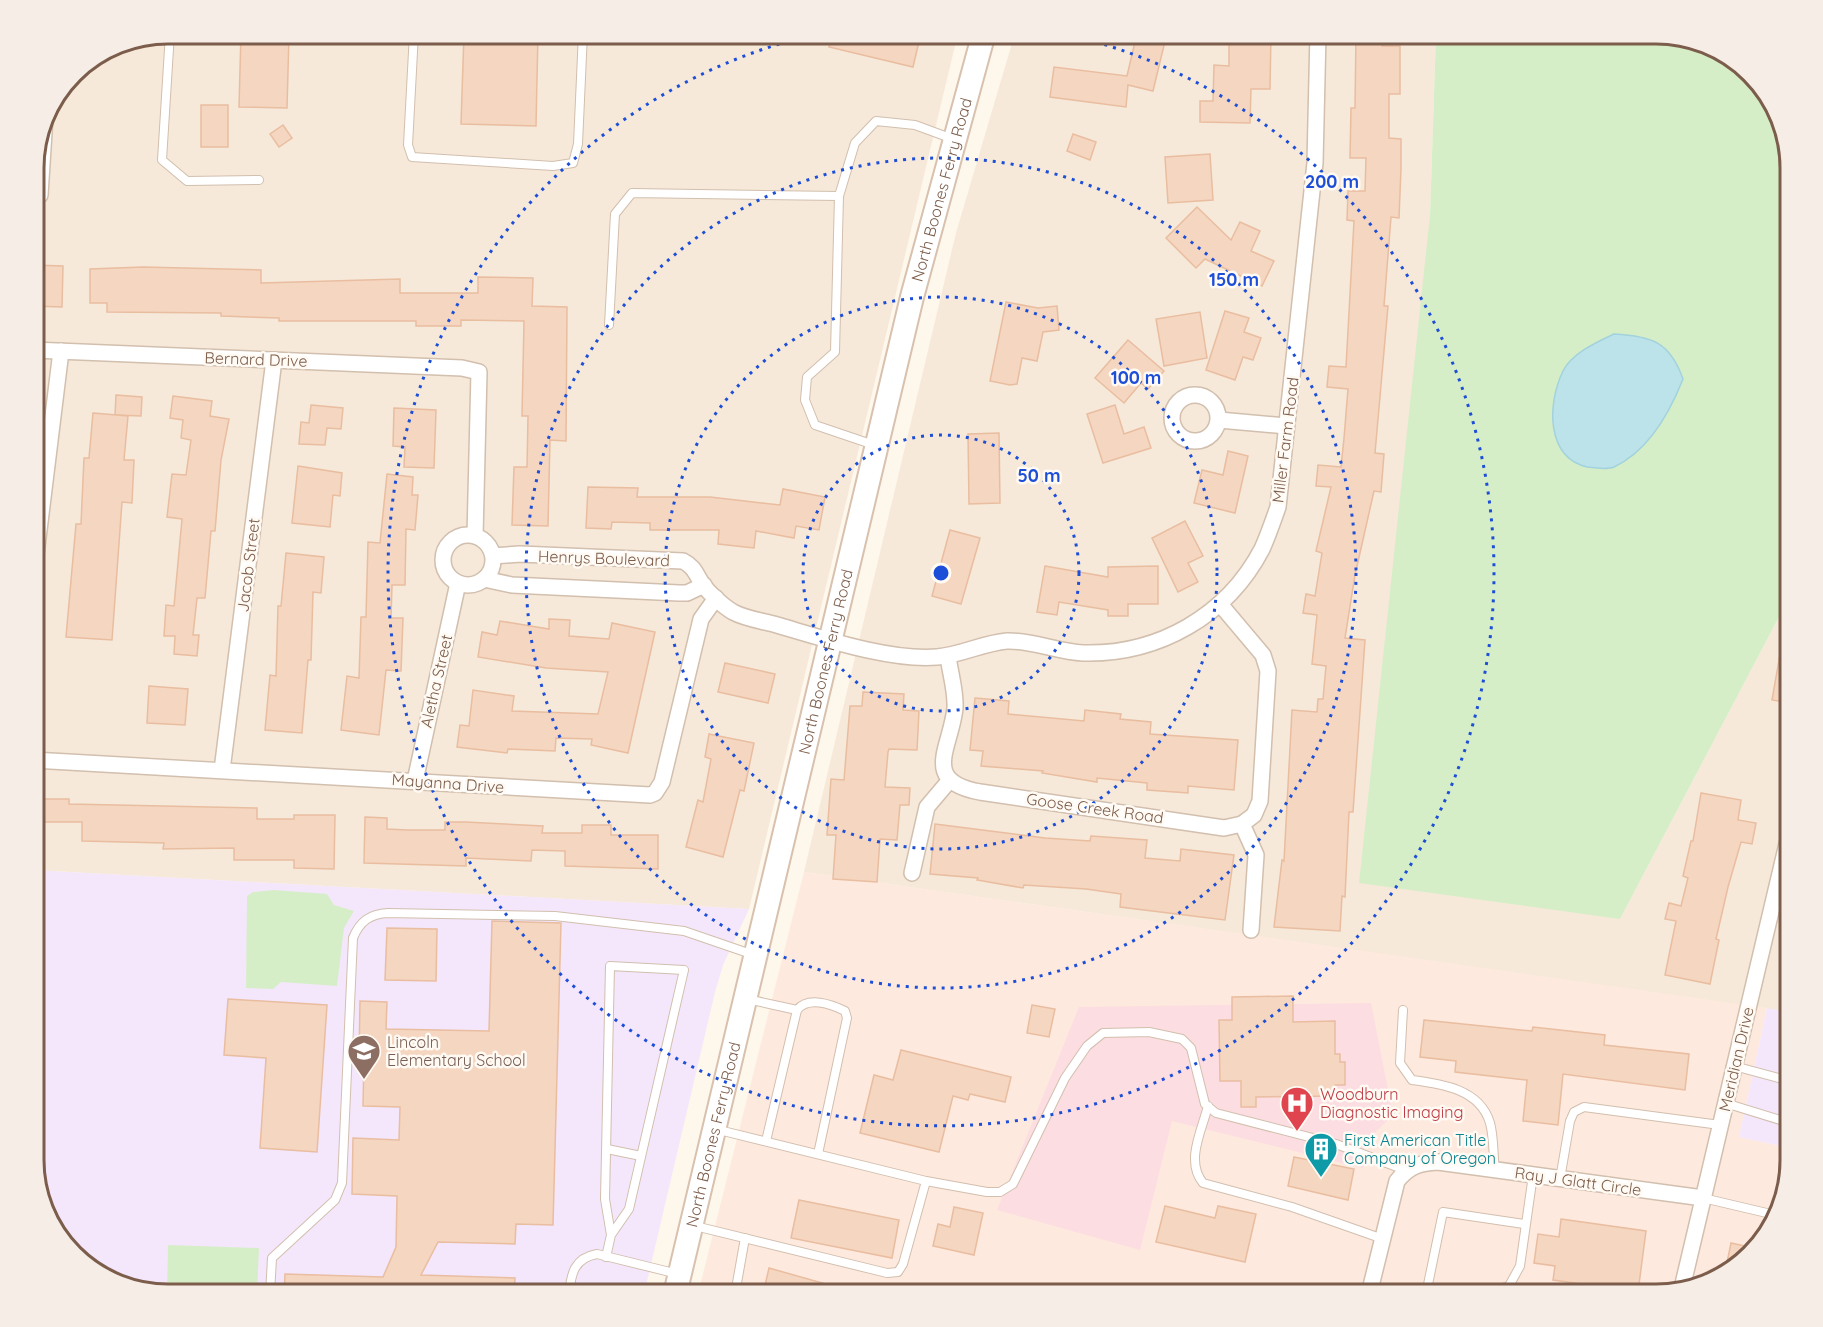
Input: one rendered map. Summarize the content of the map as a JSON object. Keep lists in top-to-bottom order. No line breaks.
{"streets":{"main road":["North Boones Ferry Road"],"street":["Bernard Drive","Miller Farm Road","Henrys Boulevard","Jacob Street","Aletha Street","Mayanna Drive","Goose Creek Road","Meridian Drive","Ray J Glatt Circle"]},"crossings":[["North Boones Ferry Road","Miller Farm Road"],["North Boones Ferry Road","Henrys Boulevard"],["Bernard Drive","Henrys Boulevard"],["Bernard Drive","Jacob Street"],["Bernard Drive","Aletha Street"],["Miller Farm Road","Henrys Boulevard"],["Henrys Boulevard","Aletha Street"],["Henrys Boulevard","Mayanna Drive"],["Jacob Street","Mayanna Drive"],["Aletha Street","Mayanna Drive"],["Meridian Drive","Ray J Glatt Circle"]],"places":{"school or university":["Lincoln Elementary School"],"hospital":["Woodburn Diagnostic Imaging"],"building":["First American Title Company of Oregon"]},"rings":["200 m","150 m","100 m","50 m"]}
